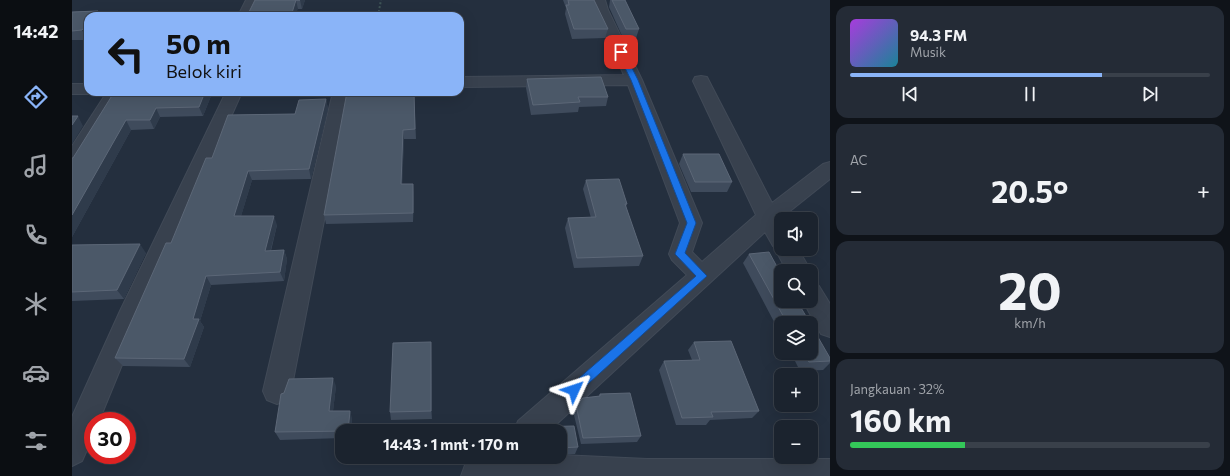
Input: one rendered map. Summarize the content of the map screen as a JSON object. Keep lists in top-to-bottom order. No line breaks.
{"page":{"tabs":"14:42","turn":["50 m","Belok kiri"],"song":["94.3 FM","Musik"],"tile":["AC",["20","km/h"],["Jangkauan · 32%","160 km"]],"heat":["−","20.5°","+"],"map_buttons":["+","−"],"limit":"30","trip":"14:43 · 1 mnt · 170 m"}}
